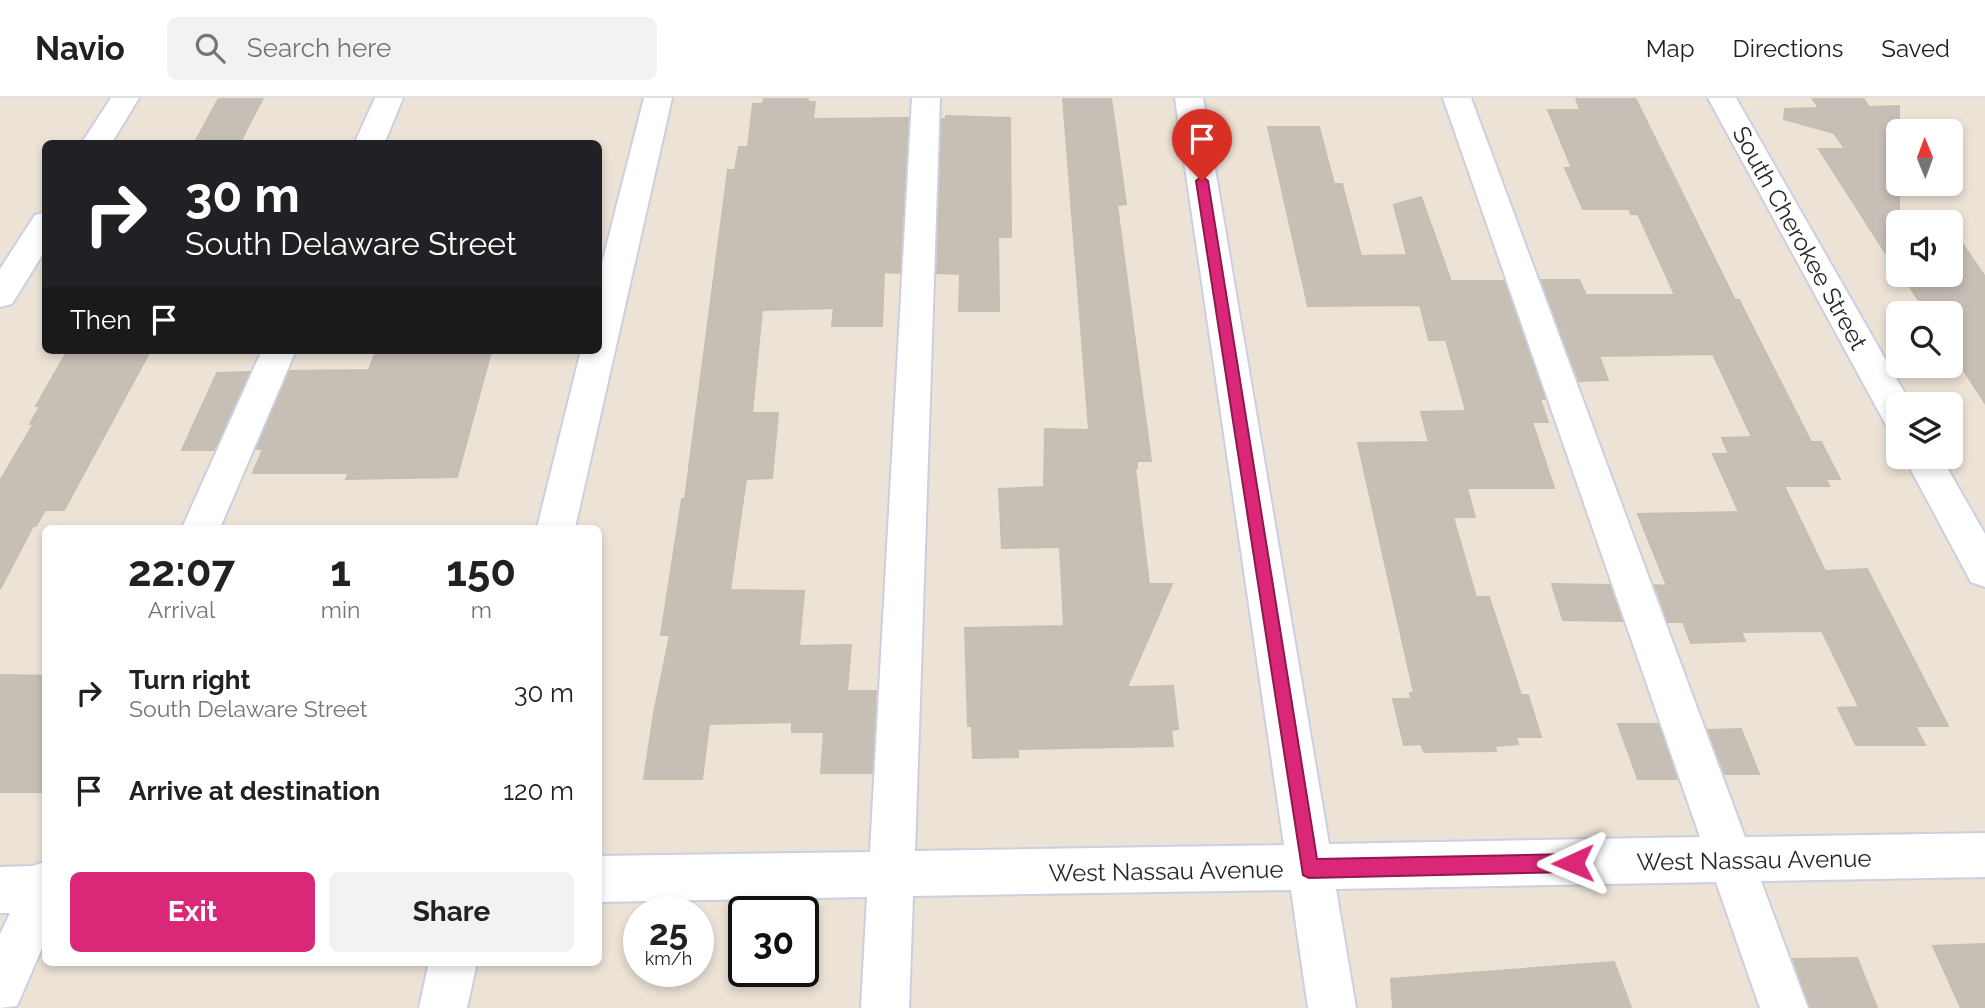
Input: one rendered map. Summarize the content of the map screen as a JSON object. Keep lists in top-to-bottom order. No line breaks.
{"streets":{"street":["South Cherokee Street","West Nassau Avenue"]},"north":"top","page":{"header":"Navio","search":"Search here","nav":["Map","Directions","Saved"],"turn":["30 m","South Delaware Street"],"then":"Then","eta":["22:07","Arrival","1","min","150","m"],"list":[{"name":"Turn right","note":"South Delaware Street","value":"30 m"},{"name":"Arrive at destination","value":"120 m"}],"buttons":["Exit","Share"],"speed":"25 km/h","limit":"30"}}
